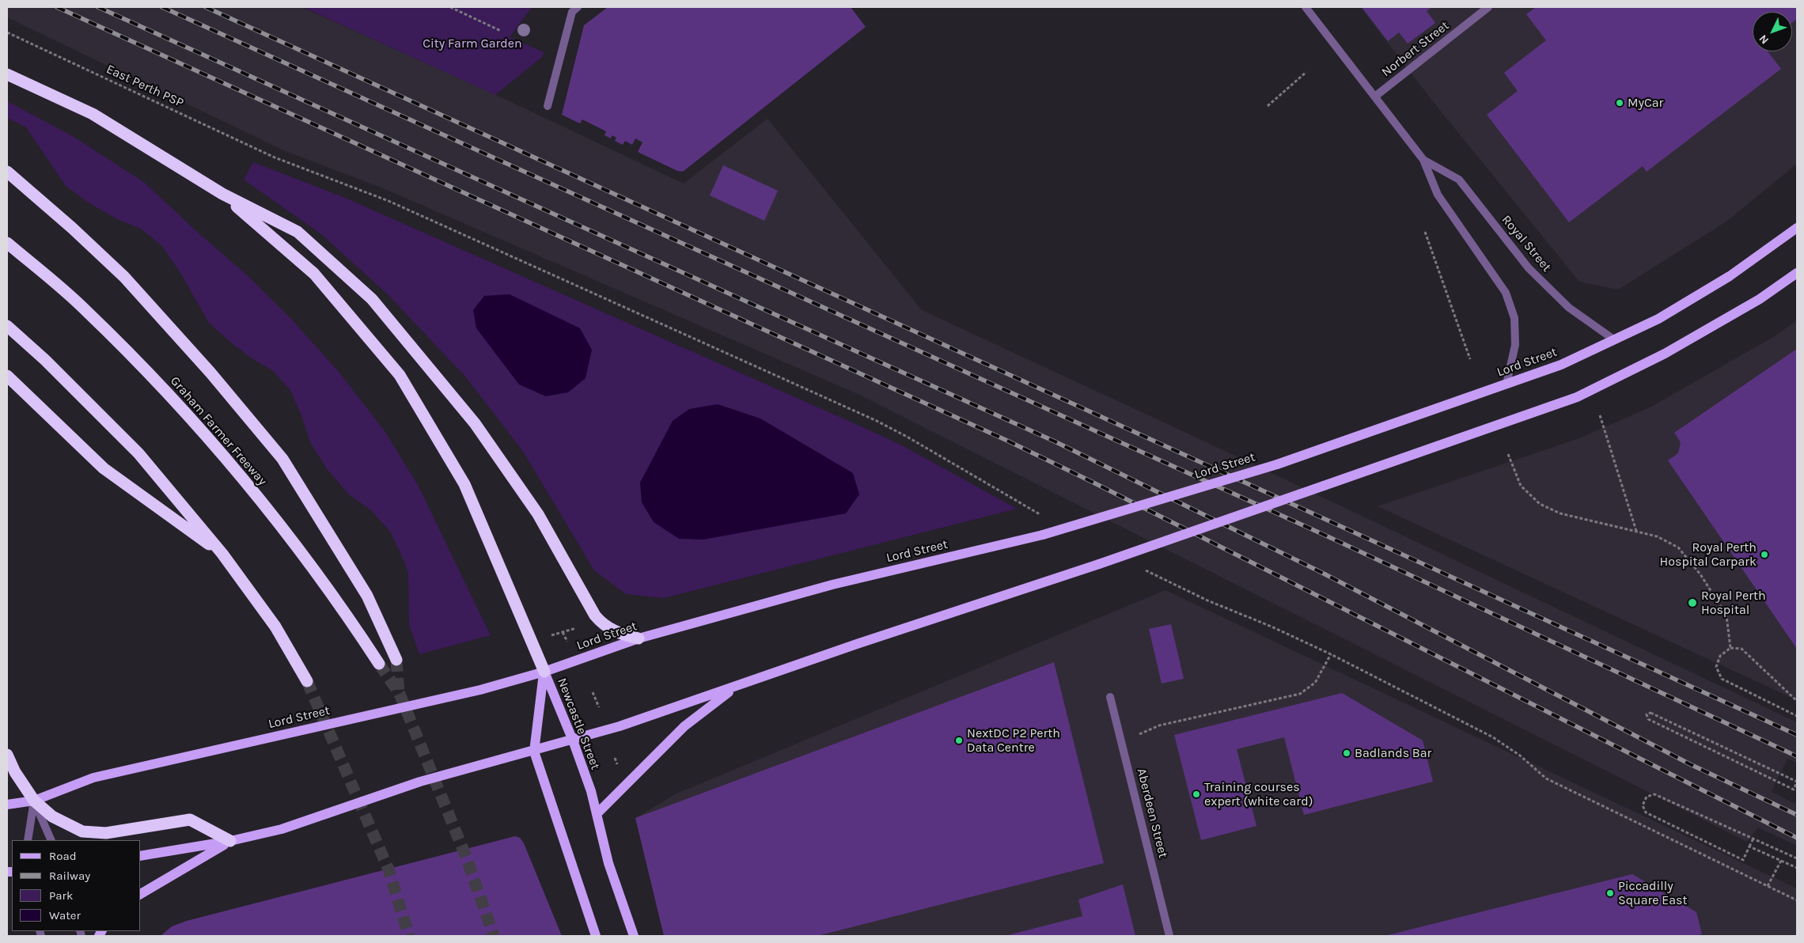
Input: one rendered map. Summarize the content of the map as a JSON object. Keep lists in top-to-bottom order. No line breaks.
{"streets":{"highway":["Graham Farmer Freeway"],"main road":["Lord Street","Newcastle Street"],"street":["Norbert Street","Royal Street","Aberdeen Street"],"path":["East Perth PSP"]},"crossings":[["Norbert Street","Royal Street"],["Royal Street","Lord Street"],["Lord Street","Newcastle Street"]],"parks":["City Farm Garden"],"places":["MyCar","Royal Perth Hospital Carpark","Royal Perth Hospital","NextDC P2 Perth Data Centre","Badlands Bar","Training courses expert (white card)","Piccadilly Square East"],"legend":["Road","Railway","Park","Water"],"north":"bottom left"}
